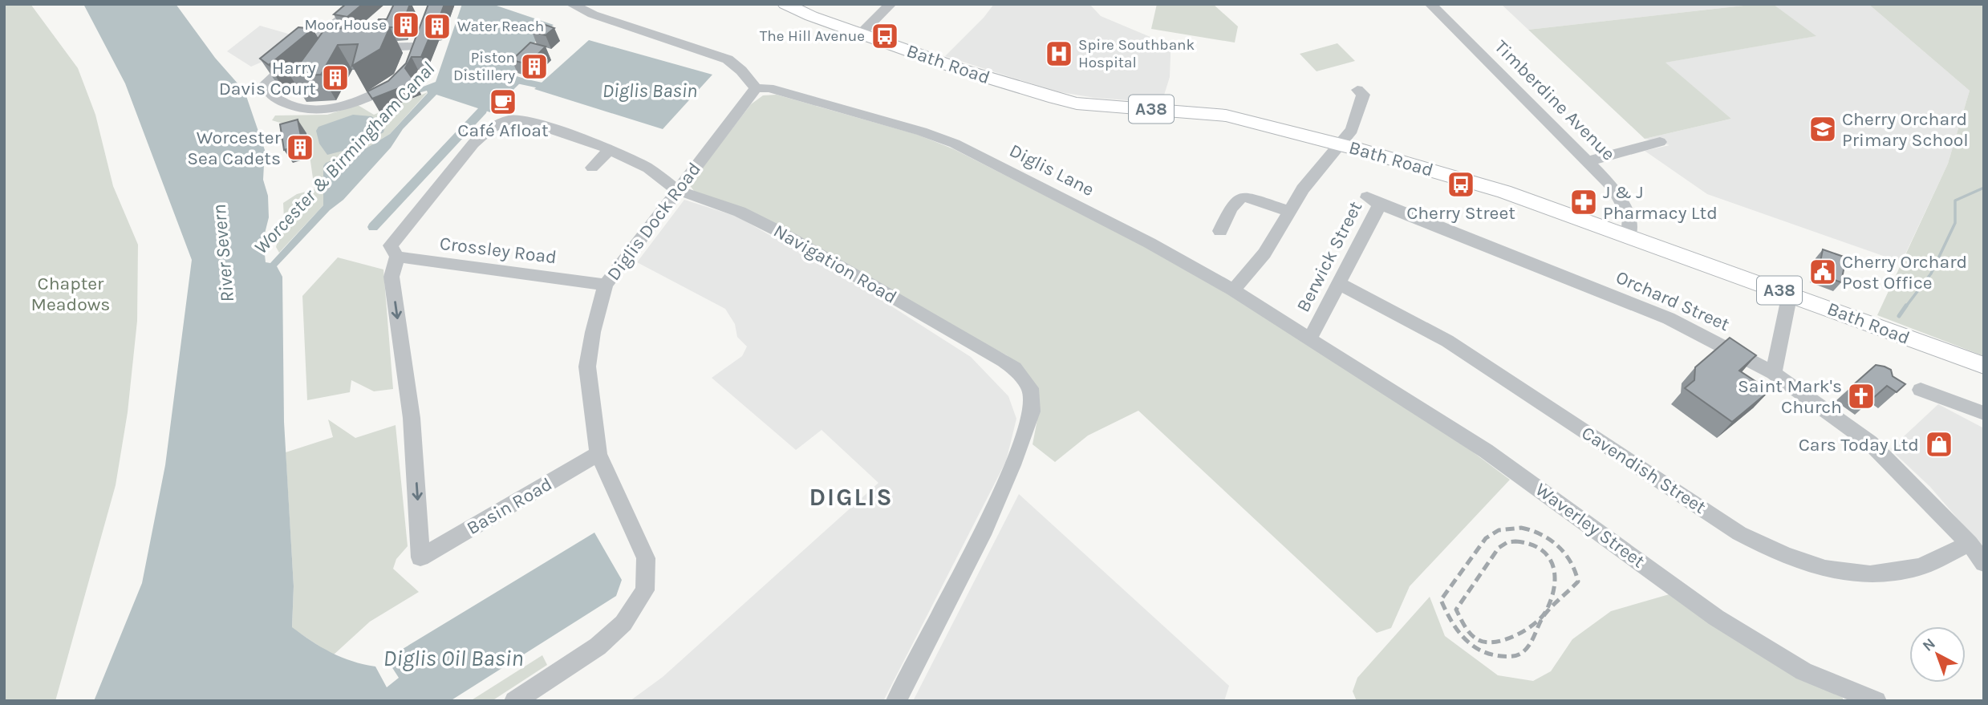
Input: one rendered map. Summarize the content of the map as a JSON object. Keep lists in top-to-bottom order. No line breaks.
{"streets":{"main road":["Bath Road","A38"],"street":["Timberdine Avenue","Diglis Lane","Diglis Dock Road","Crossley Road","Berwick Street","Navigation Road","Orchard Street","Cavendish Street","Basin Road","Waverley Street"]},"crossings":[["Bath Road","Timberdine Avenue"],["Diglis Lane","Diglis Dock Road"],["Diglis Lane","Berwick Street"],["Diglis Lane","Waverley Street"],["Diglis Dock Road","Crossley Road"],["Diglis Dock Road","Navigation Road"],["Diglis Dock Road","Basin Road"],["Crossley Road","Basin Road"],["Berwick Street","Orchard Street"],["Berwick Street","Cavendish Street"],["Berwick Street","Waverley Street"],["Orchard Street","Cavendish Street"]],"districts":["DIGLIS"],"water":["Diglis Basin","Worcester & Birmingham Canal","River Severn","Diglis Oil Basin"],"parks":["Chapter Meadows"],"places":{"building":["Moor House","Water Reach","Piston Distillery","Harry Davis Court","Worcester Sea Cadets"],"bus stop":["The Hill Avenue","Cherry Street"],"hospital":["Spire Southbank Hospital"],"cafe":["Café Afloat"],"school or university":["Cherry Orchard Primary School"],"pharmacy":["J & J Pharmacy Ltd"],"public building":["Cherry Orchard Post Office"],"church":["Saint Mark's Church"],"shop":["Cars Today Ltd"]},"north":"top left"}
